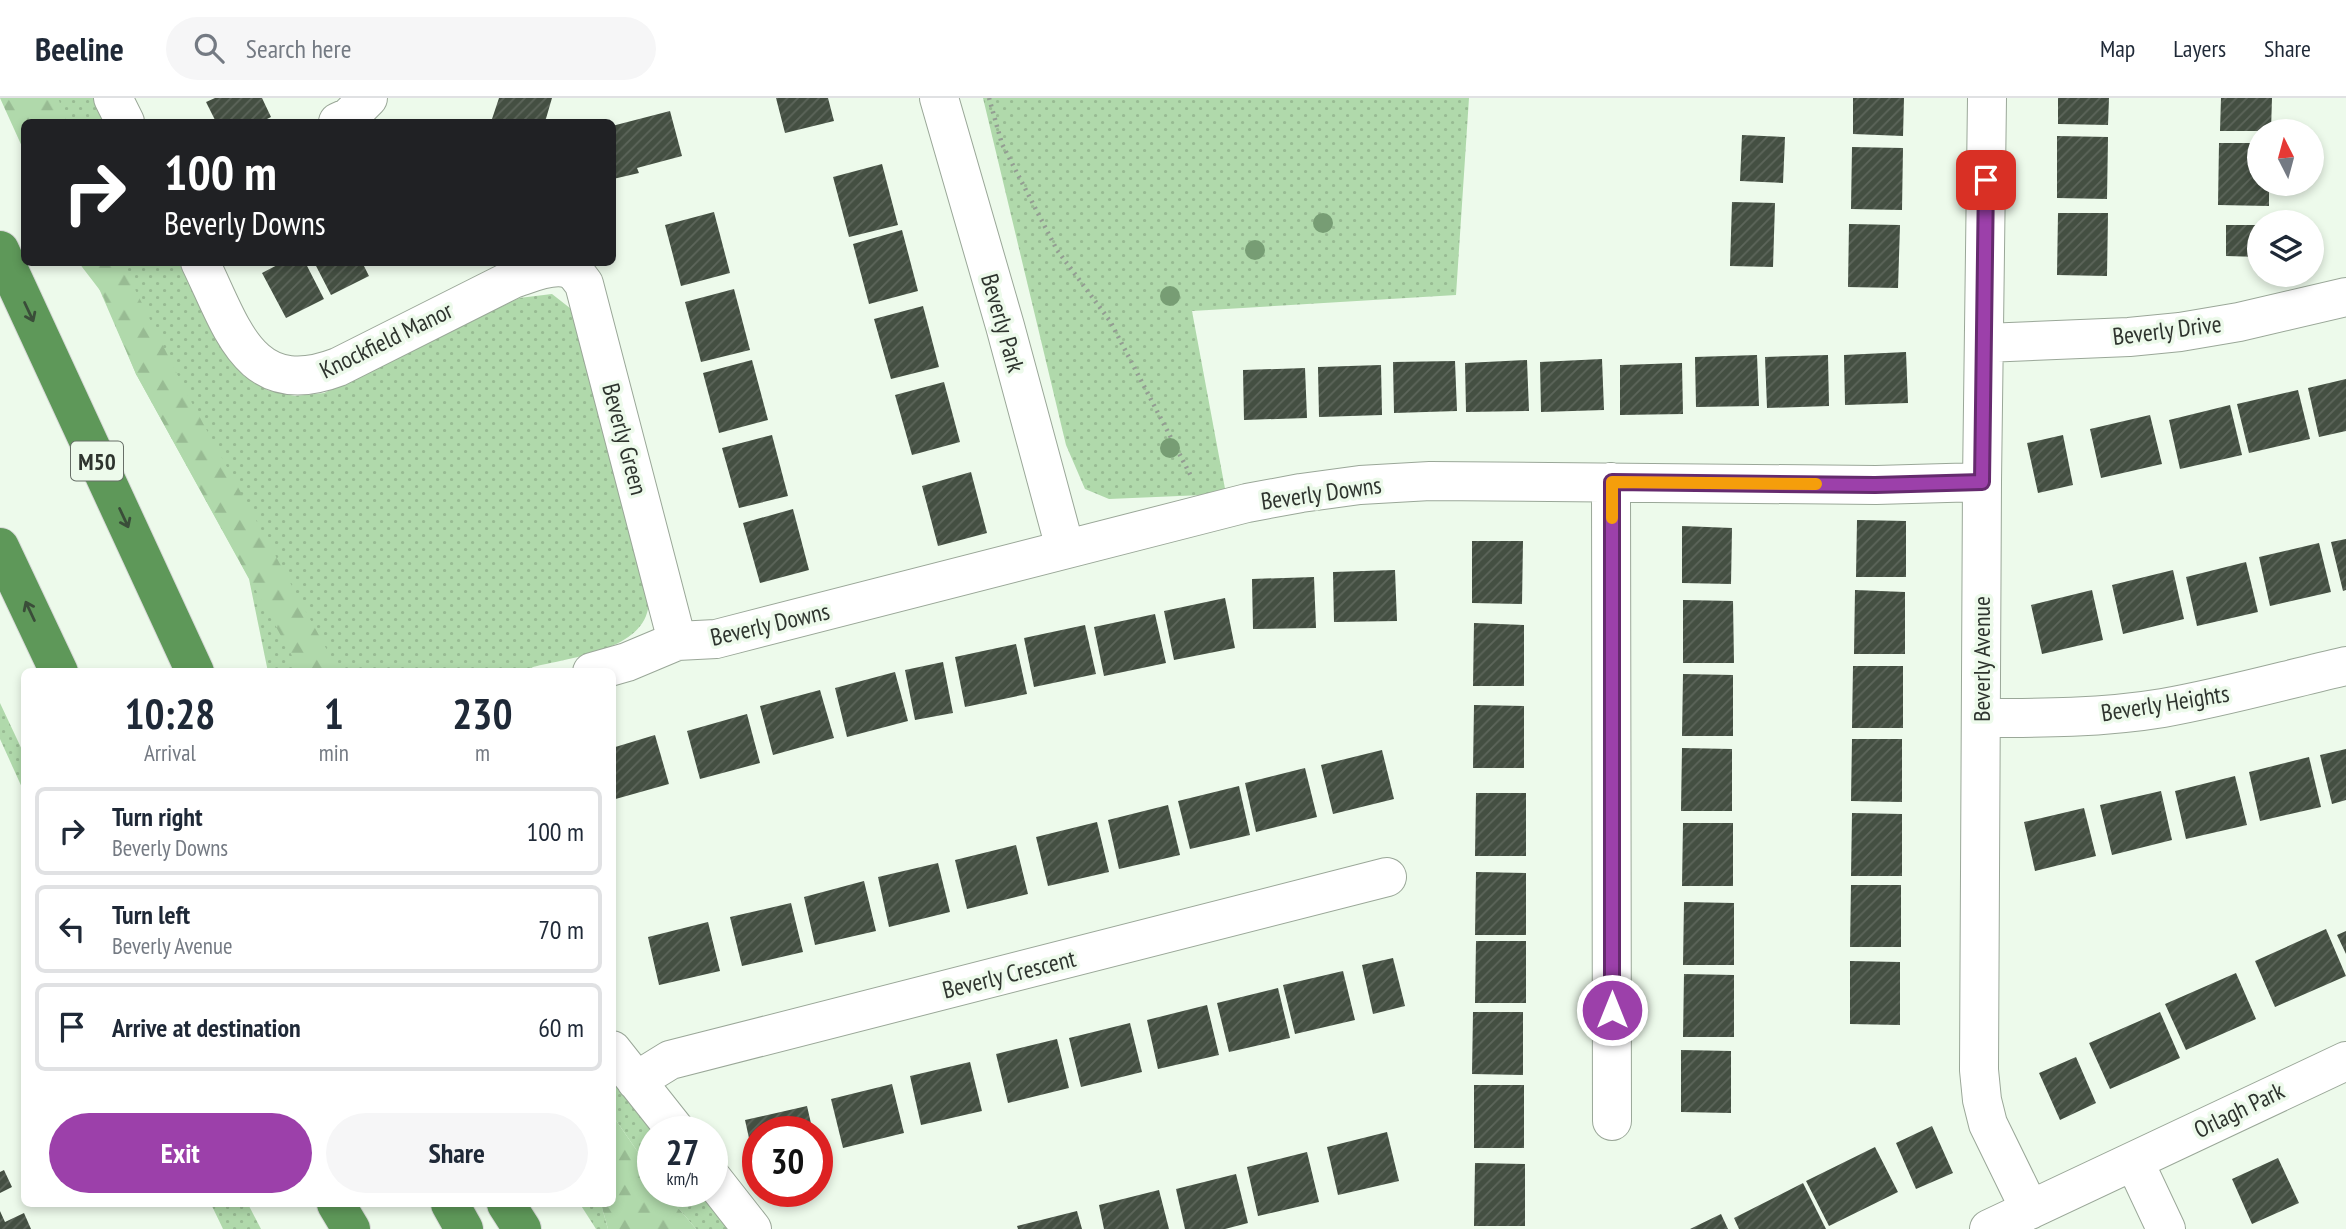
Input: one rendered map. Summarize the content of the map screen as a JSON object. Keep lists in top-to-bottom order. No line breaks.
{"streets":{"highway":["M50"],"street":["Beverly Park","Beverly Drive","Knockfield Manor","Beverly Green","Beverly Downs","Beverly Avenue","Beverly Heights","Beverly Crescent","Orlagh Park"]},"crossings":[["Beverly Park","Beverly Downs"],["Beverly Drive","Beverly Avenue"],["Knockfield Manor","Beverly Green"],["Beverly Green","Beverly Downs"],["Beverly Downs","Beverly Avenue"],["Beverly Avenue","Beverly Heights"],["Beverly Avenue","Orlagh Park"]],"north":"top","page":{"header":"Beeline","search":"Search here","nav":["Map","Layers","Share"],"turn":["100 m","Beverly Downs"],"eta":["10:28","Arrival","1","min","230","m"],"list":[{"name":"Turn right","note":"Beverly Downs","value":"100 m"},{"name":"Turn left","note":"Beverly Avenue","value":"70 m"},{"name":"Arrive at destination","value":"60 m"}],"buttons":["Exit","Share"],"speed":"27 km/h","limit":"30"}}
